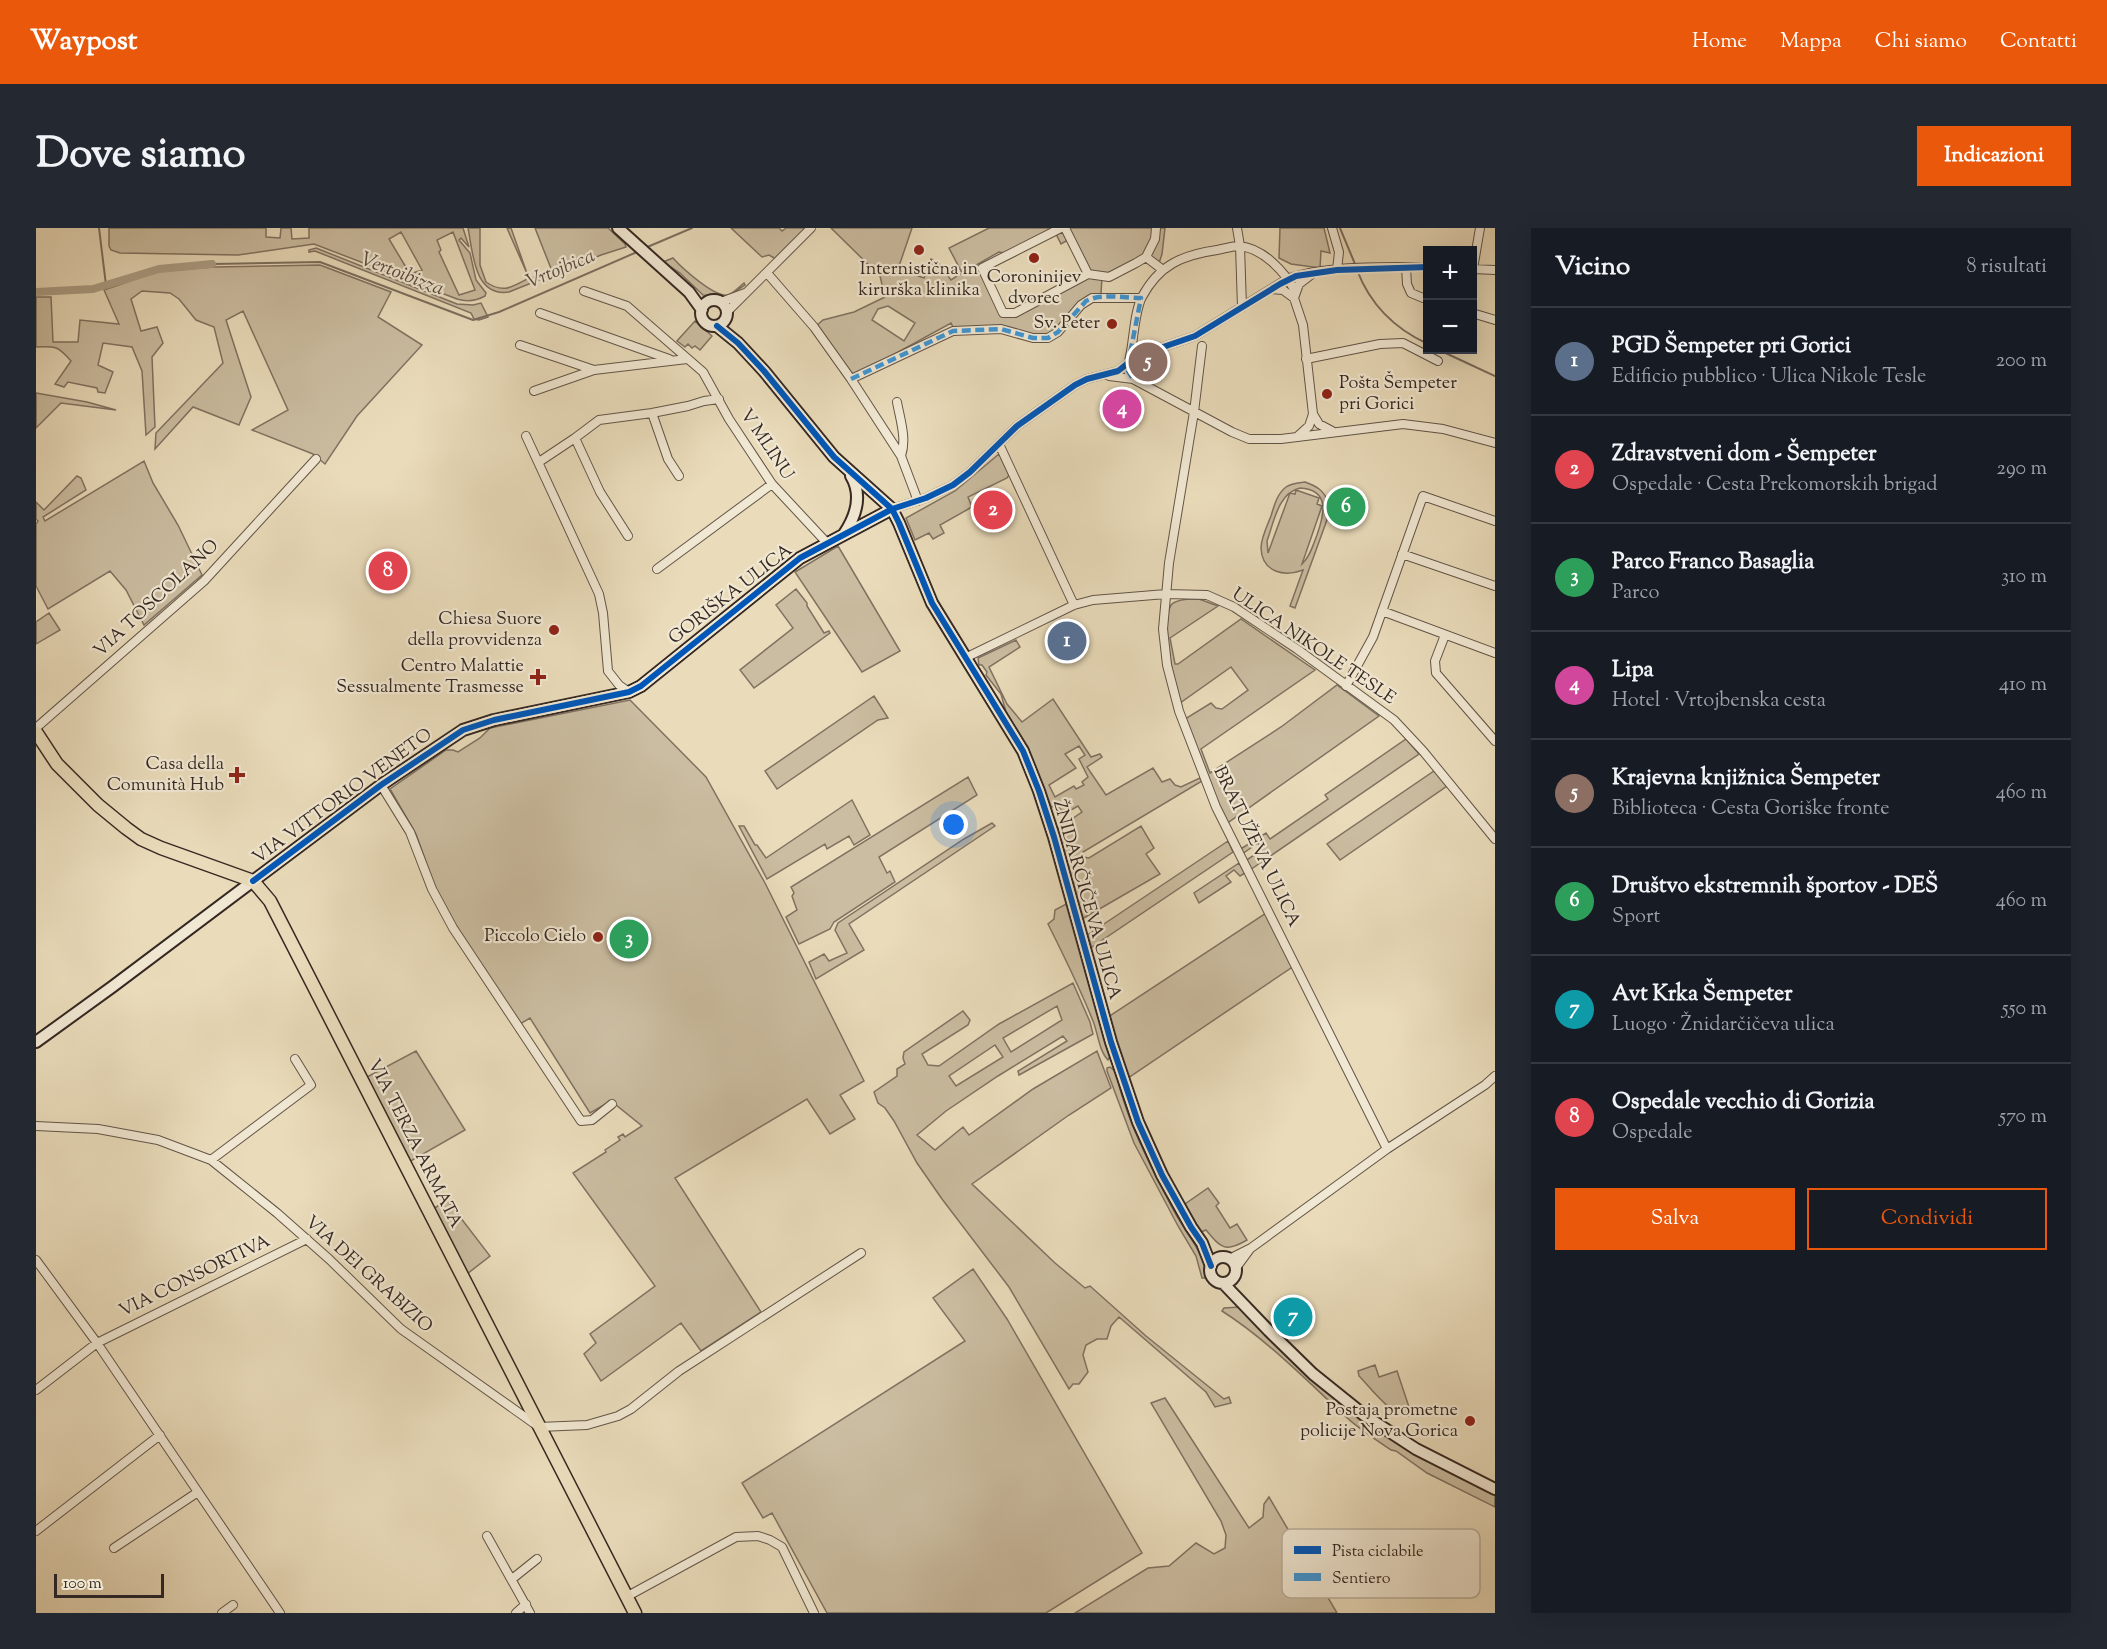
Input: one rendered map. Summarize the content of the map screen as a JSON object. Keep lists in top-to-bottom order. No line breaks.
{"streets":{"main road":["VIA TERZA ARMATA"],"street":["V MLINU","GORIŠKA ULICA","VIA TOSCOLANO","ULICA NIKOLE TESLE","VIA VITTORIO VENETO","BRATUŽEVA ULICA","ŽNIDARČIČEVA ULICA","VIA DEI GRABIZIO","VIA CONSORTIVA"]},"crossings":[["V MLINU","GORIŠKA ULICA"],["GORIŠKA ULICA","VIA VITTORIO VENETO"],["GORIŠKA ULICA","ŽNIDARČIČEVA ULICA"],["ULICA NIKOLE TESLE","BRATUŽEVA ULICA"],["ULICA NIKOLE TESLE","ŽNIDARČIČEVA ULICA"],["VIA VITTORIO VENETO","VIA TERZA ARMATA"],["VIA TERZA ARMATA","VIA DEI GRABIZIO"],["VIA DEI GRABIZIO","VIA CONSORTIVA"]],"water":["Vrtojbica","Vertoibizza"],"places":{"other":["Internistična in kirurška klinika","Coroninijev dvorec","Sv. Peter","Pošta Šempeter pri Gorici","Chiesa Suore della provvidenza","Piccolo Cielo","Postaja prometne policije Nova Gorica"],"health":["Centro Malattie Sessualmente Trasmesse","Casa della Comunità Hub"]},"legend":["Pista ciclabile","Sentiero"],"scale_bar":"100 m","page":{"header":"Waypost","nav":["Home","Mappa","Chi siamo","Contatti"],"title":"Dove siamo","buttons":["Indicazioni",["Salva","Condividi"]],"heading":["Vicino","8 risultati"],"map_buttons":["+","−"],"list":[{"mark":"1","name":"PGD Šempeter pri Gorici","note":"Edificio pubblico · Ulica Nikole Tesle","value":"200 m"},{"mark":"2","name":"Zdravstveni dom - Šempeter","note":"Ospedale · Cesta Prekomorskih brigad","value":"290 m"},{"mark":"3","name":"Parco Franco Basaglia","note":"Parco","value":"310 m"},{"mark":"4","name":"Lipa","note":"Hotel · Vrtojbenska cesta","value":"410 m"},{"mark":"5","name":"Krajevna knjižnica Šempeter","note":"Biblioteca · Cesta Goriške fronte","value":"460 m"},{"mark":"6","name":"Društvo ekstremnih športov - DEŠ","note":"Sport","value":"460 m"},{"mark":"7","name":"Avt Krka Šempeter","note":"Luogo · Žnidarčičeva ulica","value":"550 m"},{"mark":"8","name":"Ospedale vecchio di Gorizia","note":"Ospedale","value":"570 m"}],"pins":["5","4","6","2","8","1","3","7"],"scale":"100 m"}}
